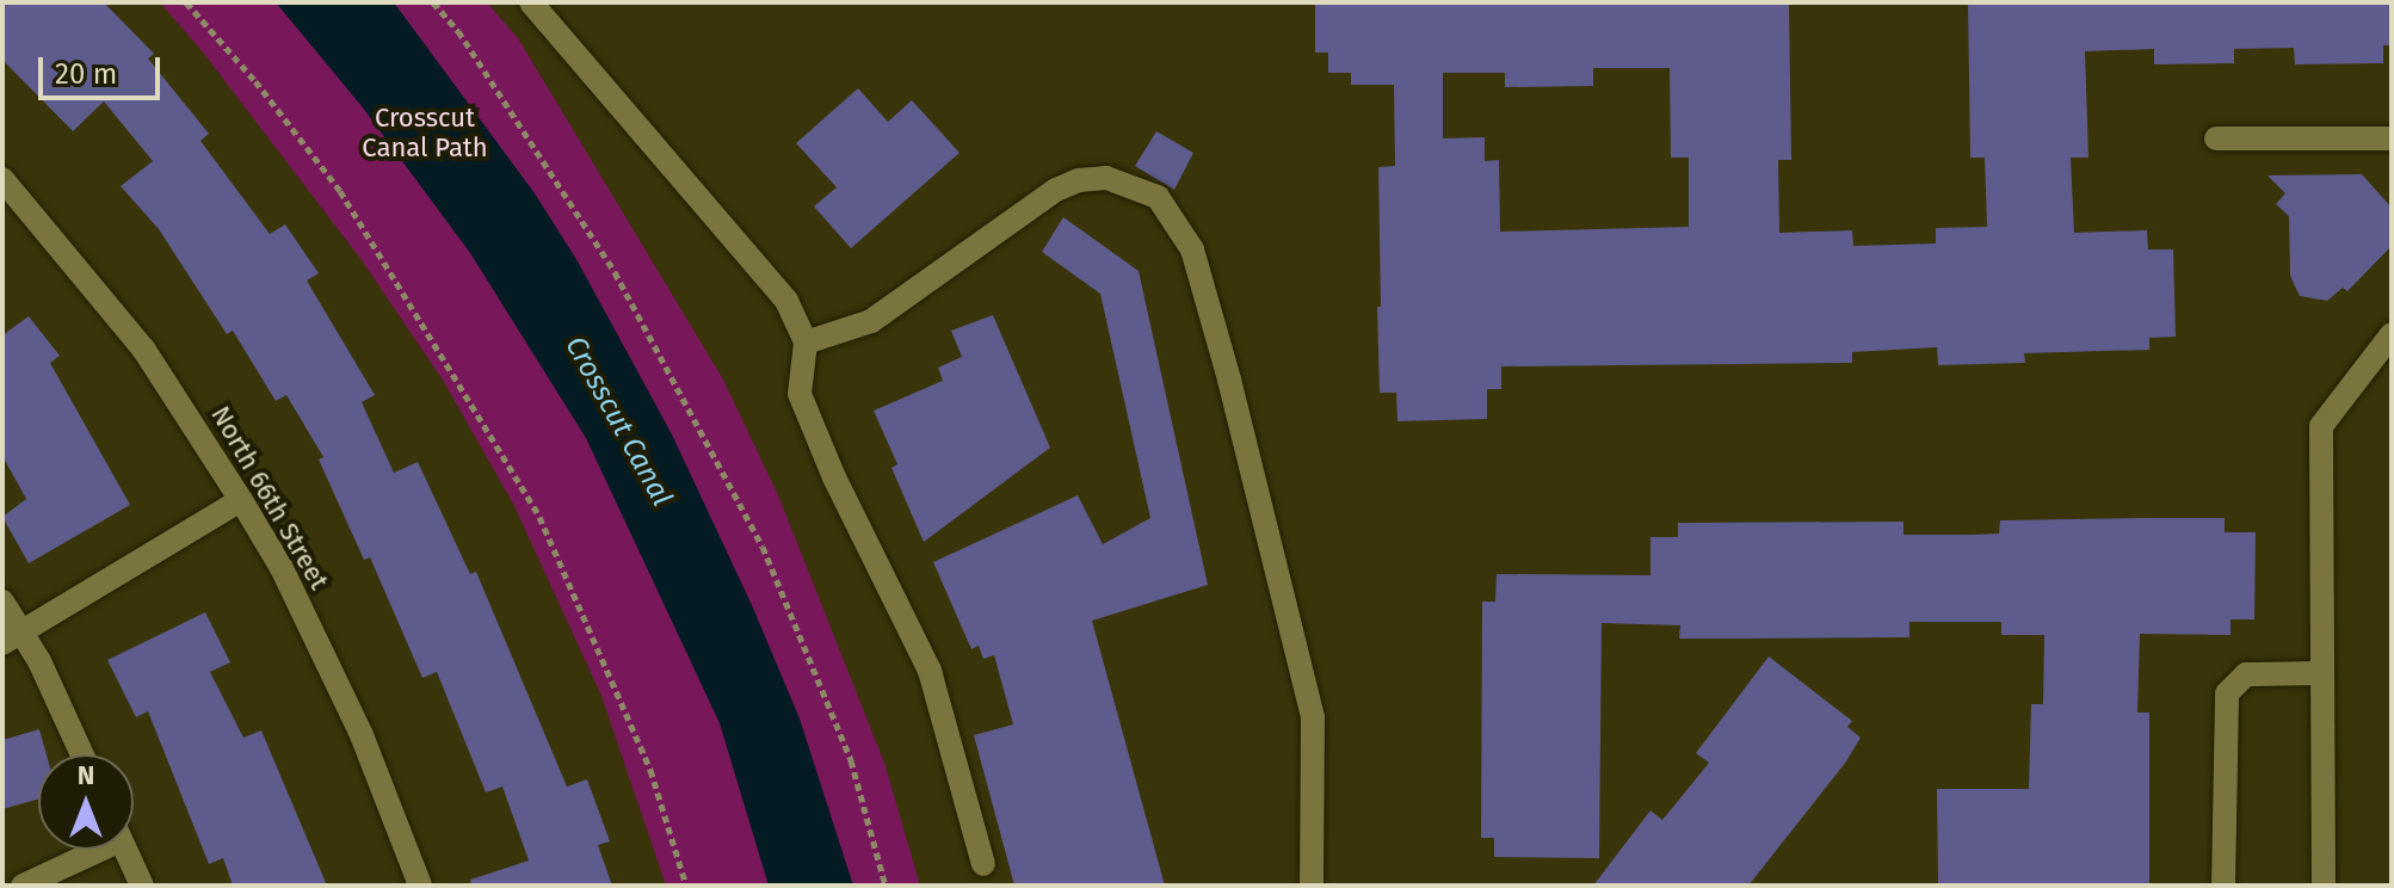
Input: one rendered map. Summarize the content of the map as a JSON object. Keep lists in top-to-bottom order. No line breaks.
{"streets":{"street":["North 66th Street"]},"water":["Crosscut Canal"],"parks":["Crosscut Canal Path"],"scale_bar":"20 m","north":"top"}
